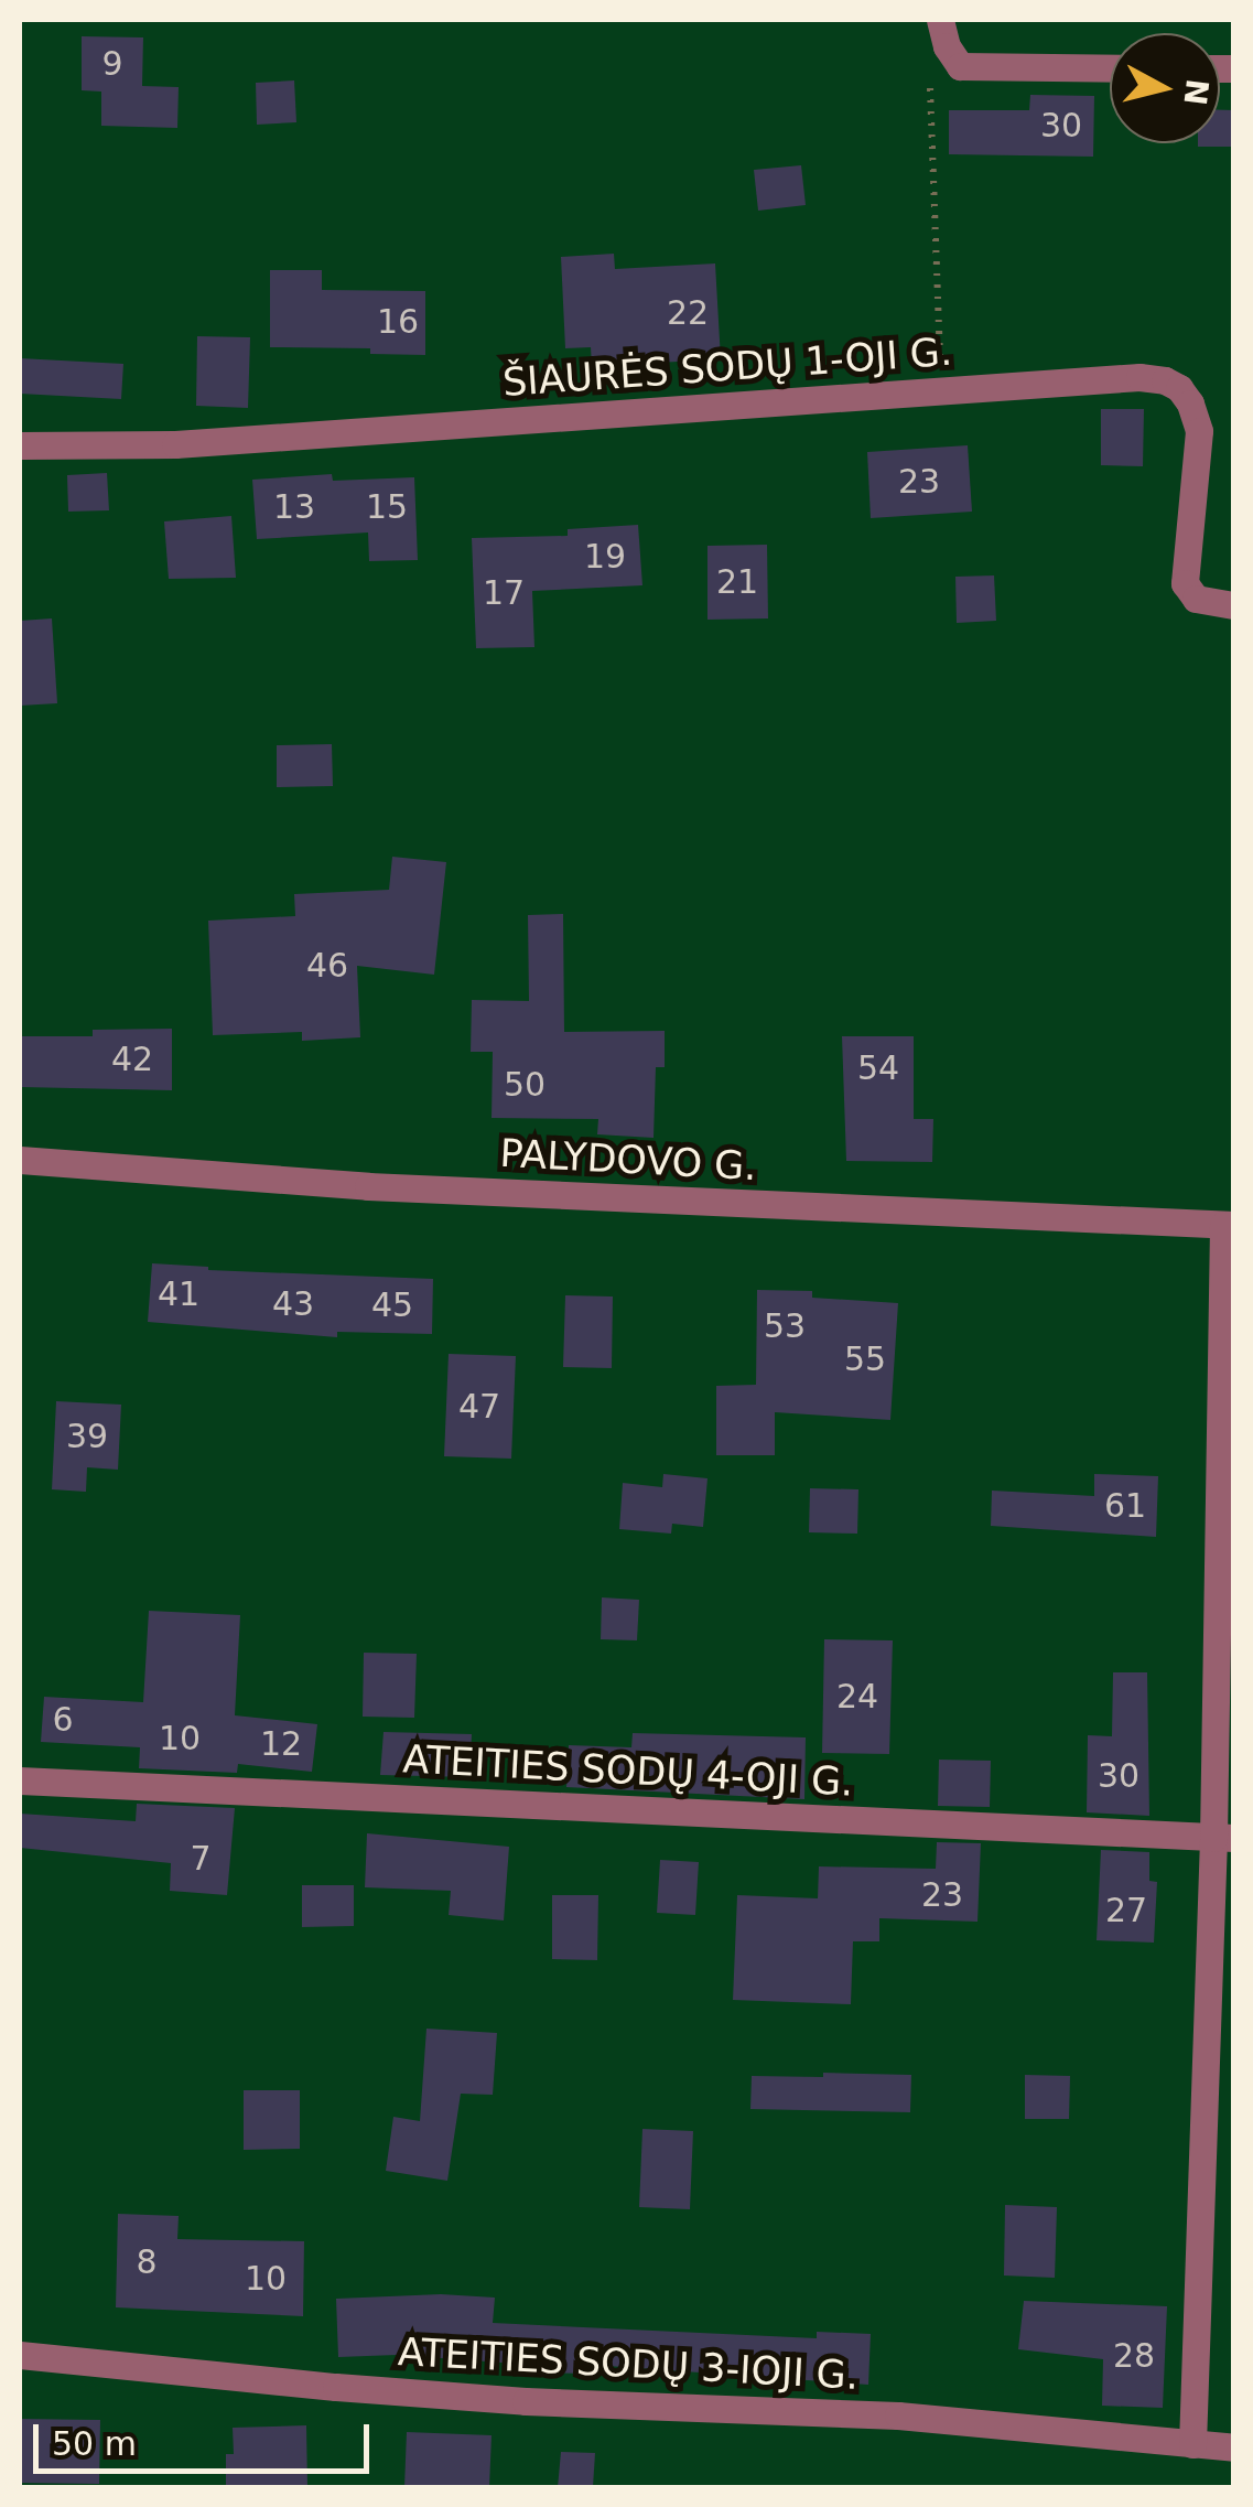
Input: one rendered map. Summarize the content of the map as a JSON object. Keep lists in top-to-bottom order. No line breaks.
{"streets":{"street":["ŠIAURĖS SODŲ 1-OJI G.","PALYDOVO G.","ATEITIES SODŲ 4-OJI G.","ATEITIES SODŲ 3-IOJI G."]},"house_numbers":["9","30","22","16","23","13","15","19","21","17","46","42","54","50","41","43","45","53","55","47","39","61","24","6","10","12","30","7","23","27","8","10","28"],"scale_bar":"50 m","north":"right"}
